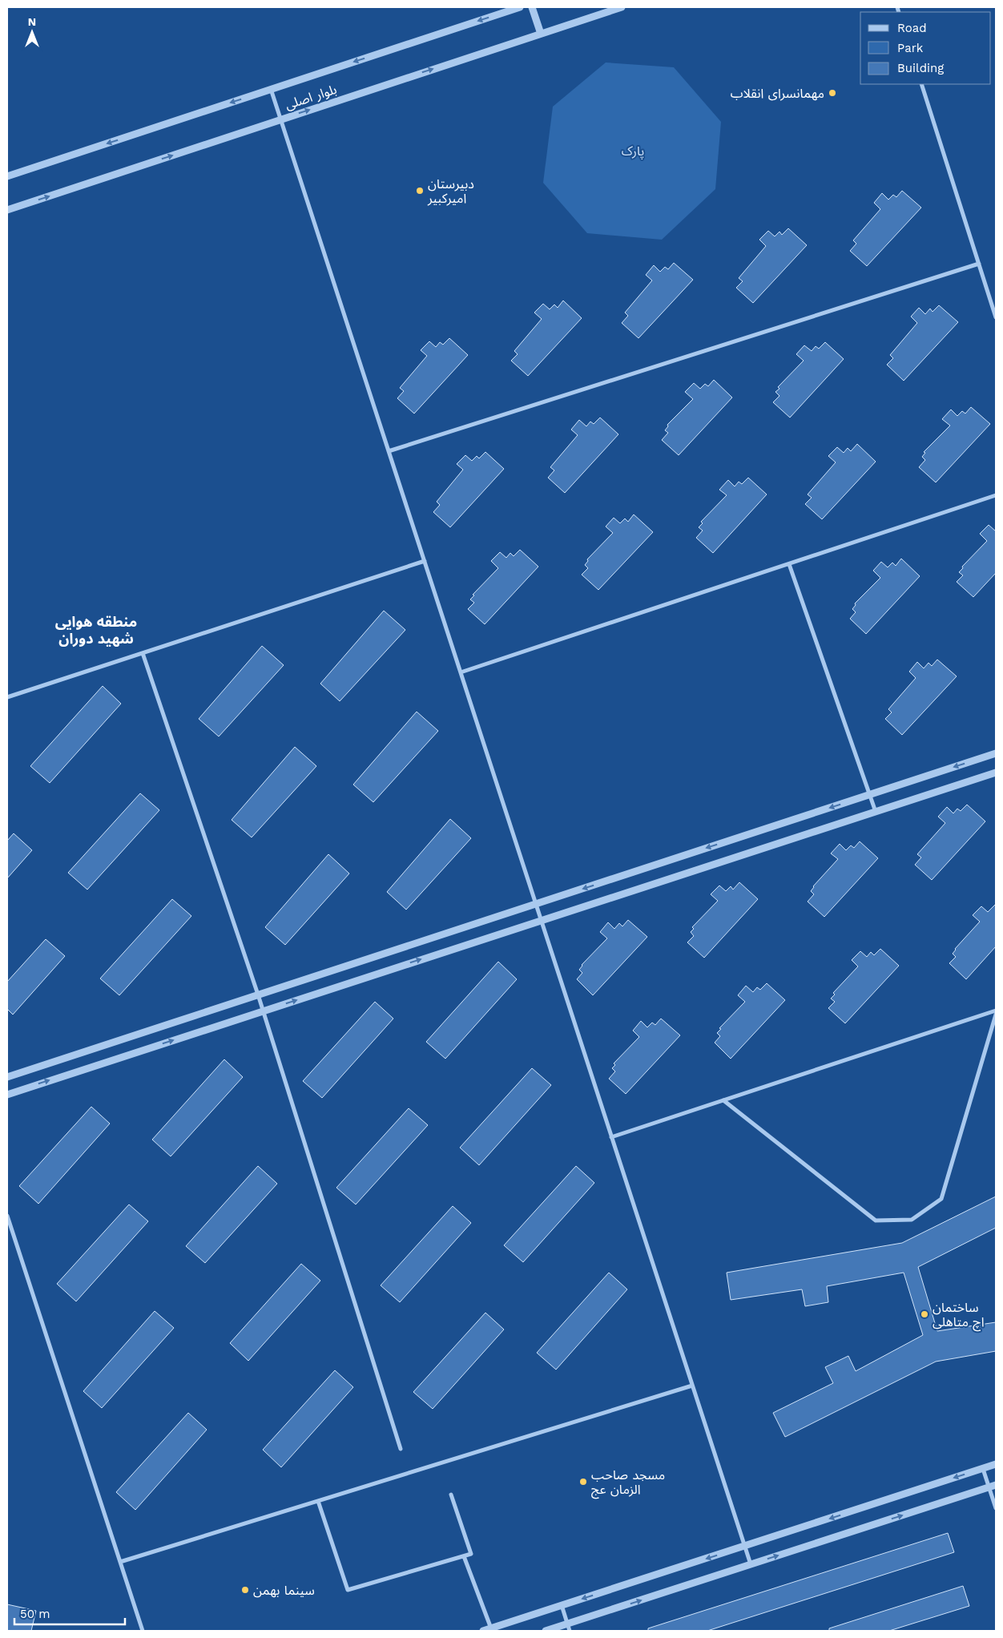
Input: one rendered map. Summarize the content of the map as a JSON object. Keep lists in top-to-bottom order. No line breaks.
{"streets":{"street":["بلوار اصلی"]},"districts":["منطقه هوایی شهید دوران"],"parks":["پارک"],"places":["مهمانسرای انقلاب","دبیرستان امیرکبیر","ساختمان اچ متاهلی","مسجد صاحب الزمان عج","سینما بهمن"],"legend":["Road","Park","Building"],"scale_bar":"50 m","north":"top"}
